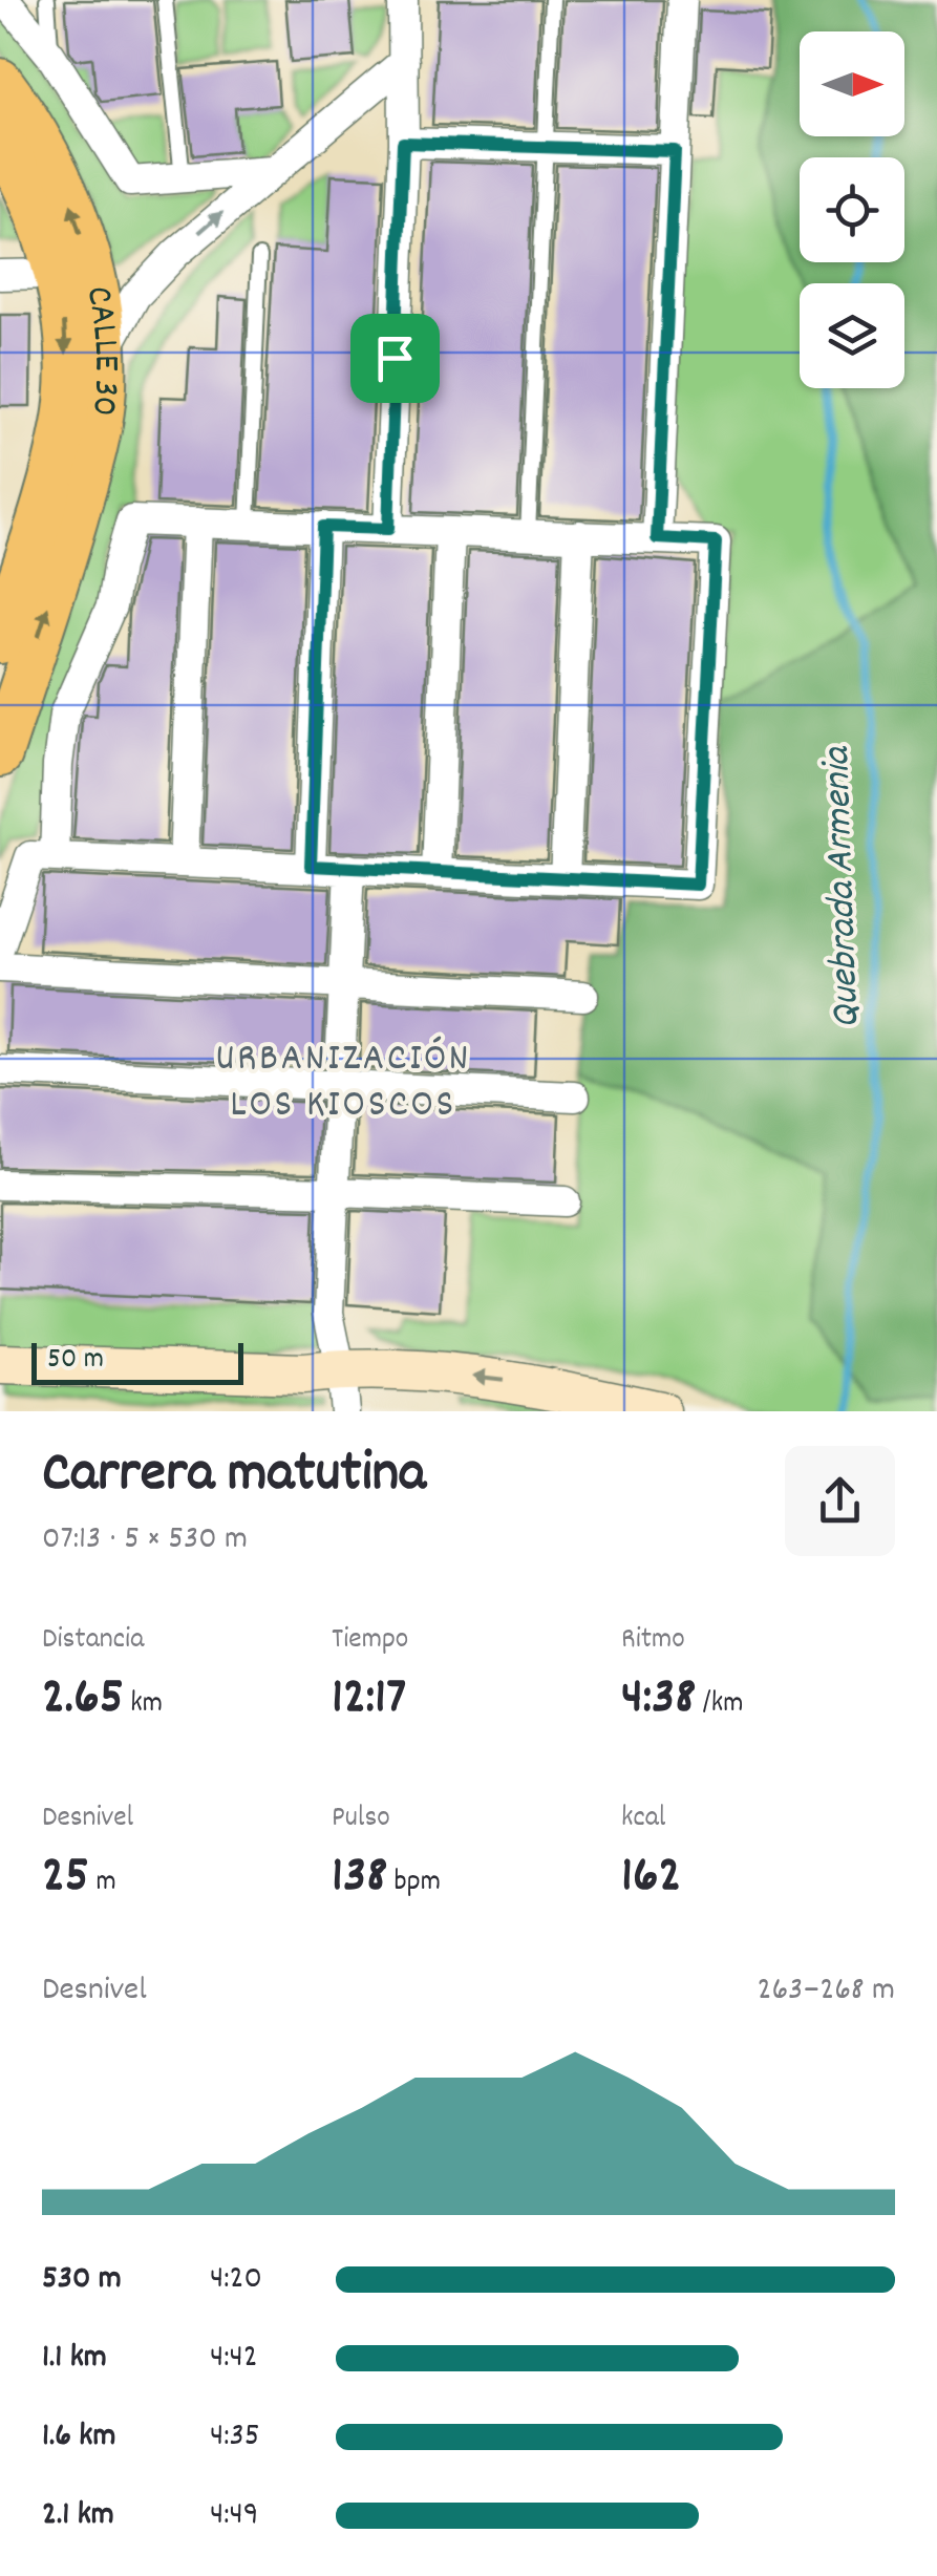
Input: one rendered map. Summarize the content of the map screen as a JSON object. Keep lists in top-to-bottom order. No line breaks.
{"streets":{"main road":["CALLE 30"]},"districts":["URBANIZACIÓN LOS KIOSCOS"],"water":["Quebrada Armenia"],"scale_bar":"50 m","north":"right","page":{"scale":"50 m","heading":["Carrera matutina","07:13 · 5 × 530 m"],"stats":[["Distancia","2.65 km"],["Tiempo","12:17"],["Ritmo","4:38 /km"],["Desnivel","25 m"],["Pulso","138 bpm"],["kcal","162"]],"chart":["Desnivel","263–268 m"],"list":[{"name":"530 m","note":"4:20"},{"name":"1.1 km","note":"4:42"},{"name":"1.6 km","note":"4:35"},{"name":"2.1 km","note":"4:49"}]}}
